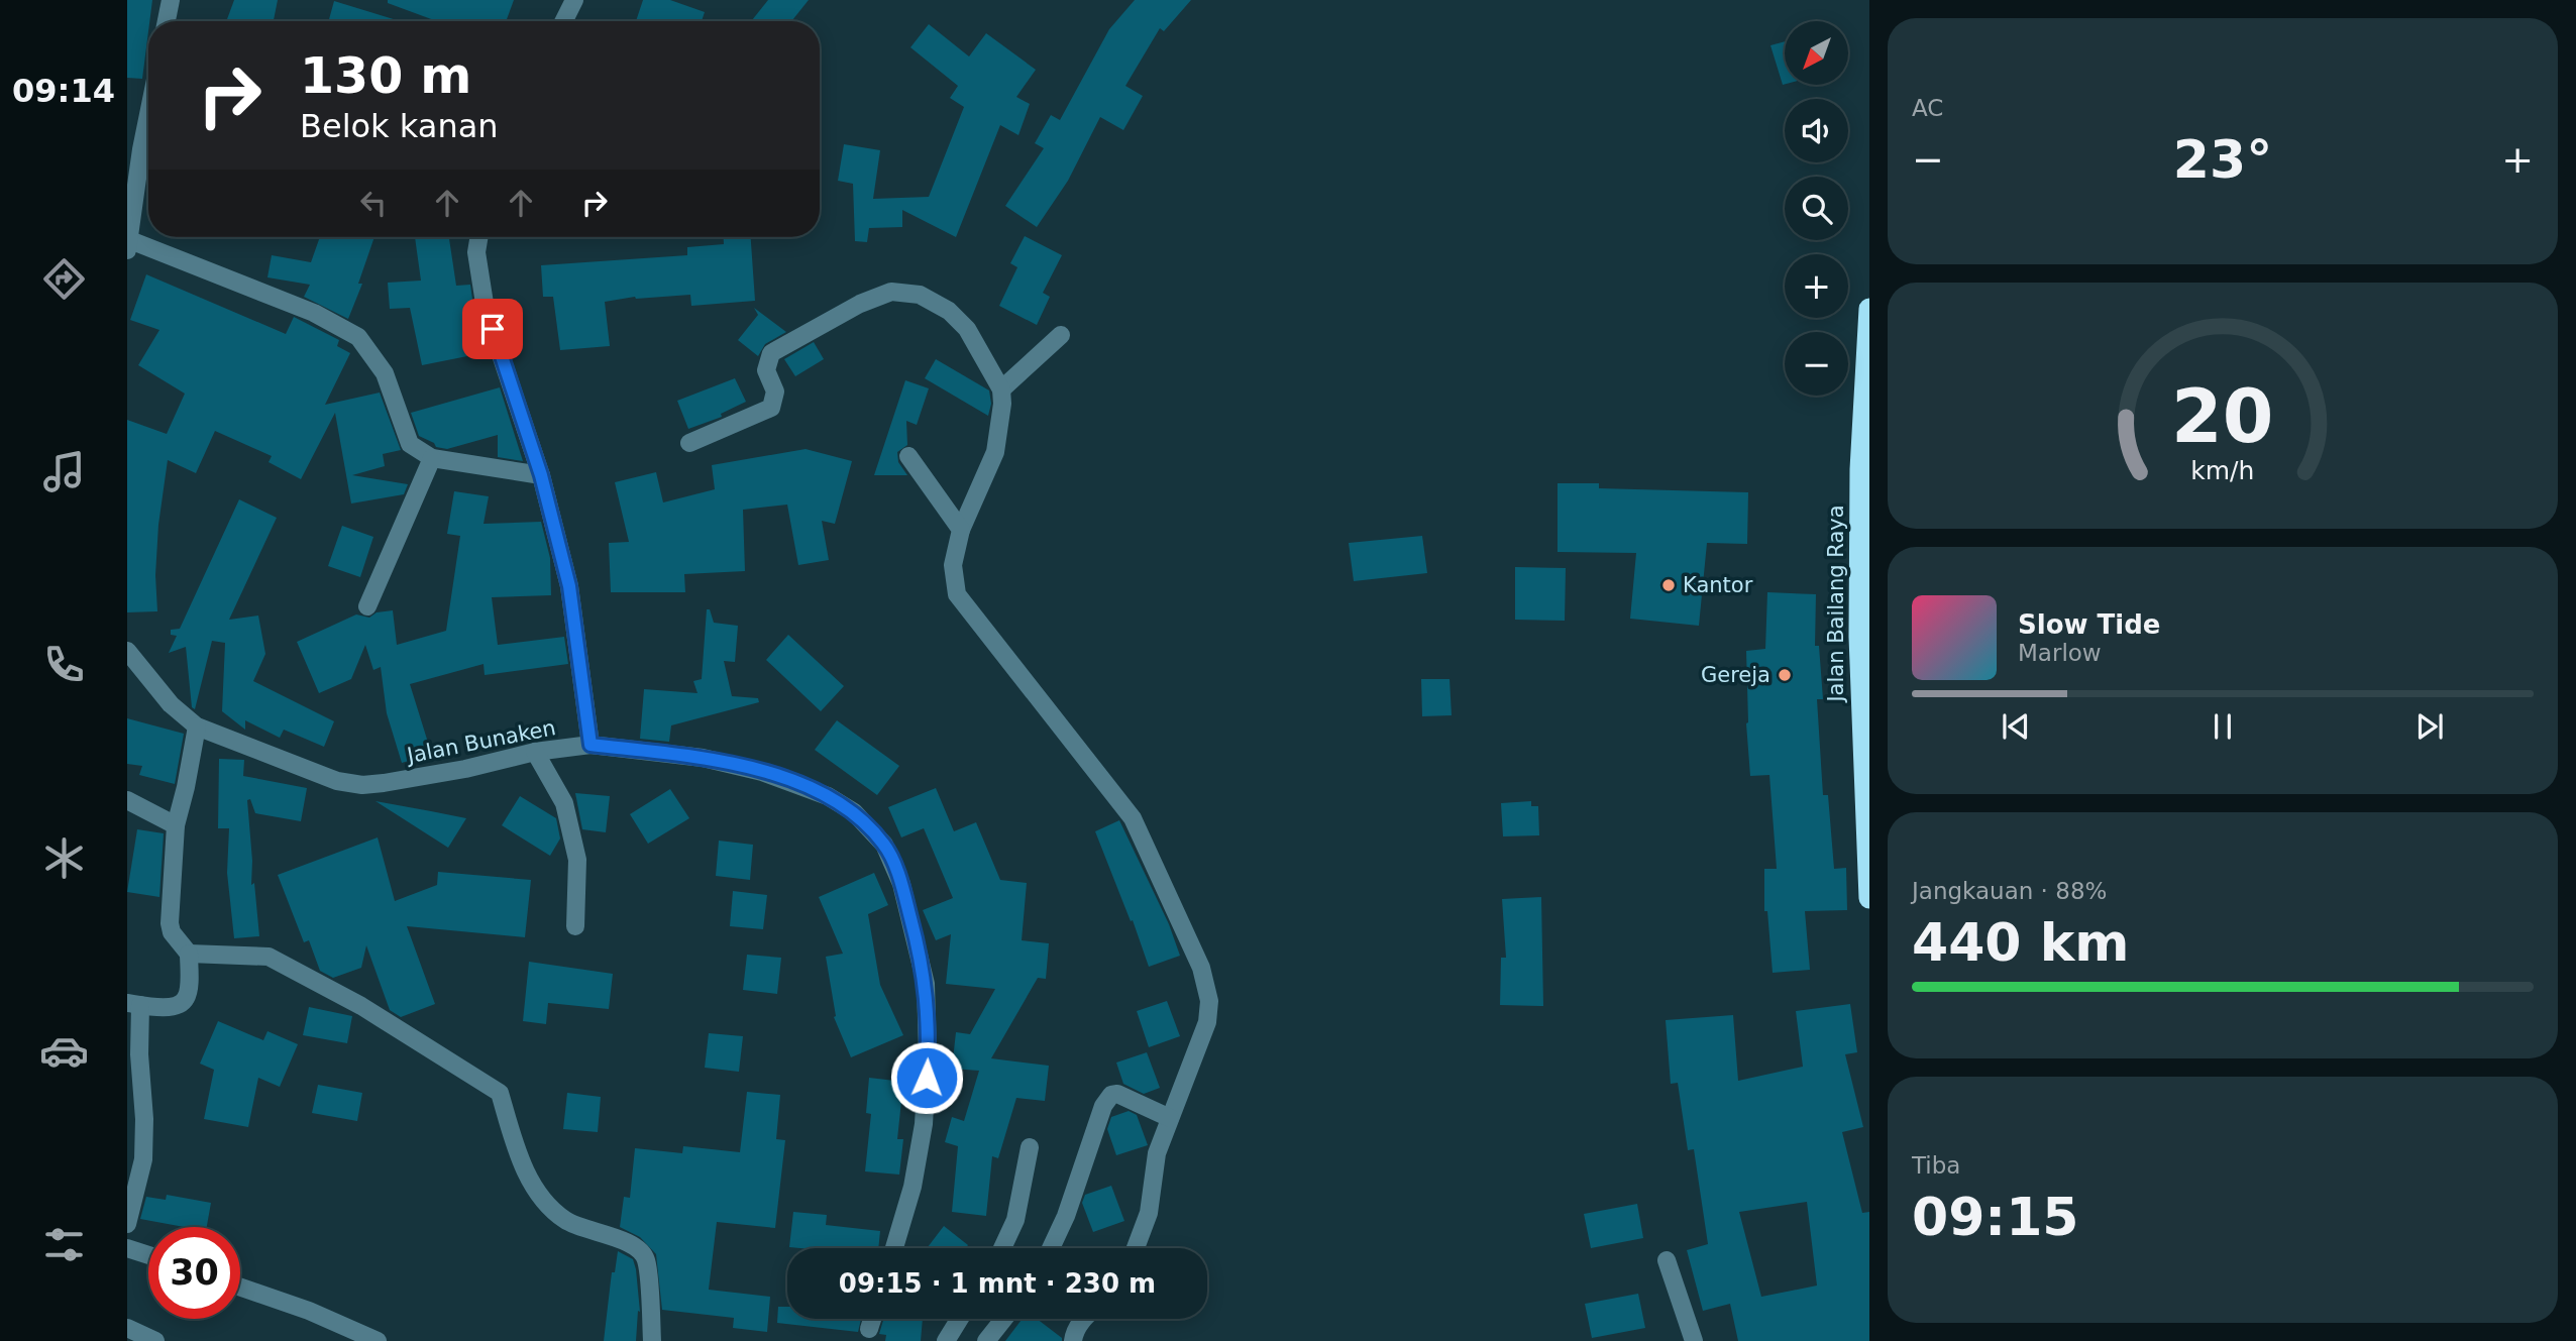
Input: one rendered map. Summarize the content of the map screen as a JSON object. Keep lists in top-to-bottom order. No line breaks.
{"streets":{"highway":["Jalan Bailang Raya"],"street":["Jalan Bunaken"]},"places":["Kantor","Gereja"],"north":"bottom left","page":{"tabs":"09:14","tile":["AC",["Jangkauan · 88%","440 km"],["Tiba","09:15"]],"map_buttons":["+","−"],"turn":["130 m","Belok kanan"],"heat":["−","23°","+"],"song":["Slow Tide","Marlow"],"limit":"30","trip":"09:15 · 1 mnt · 230 m","gauge":["20","km/h"]}}
